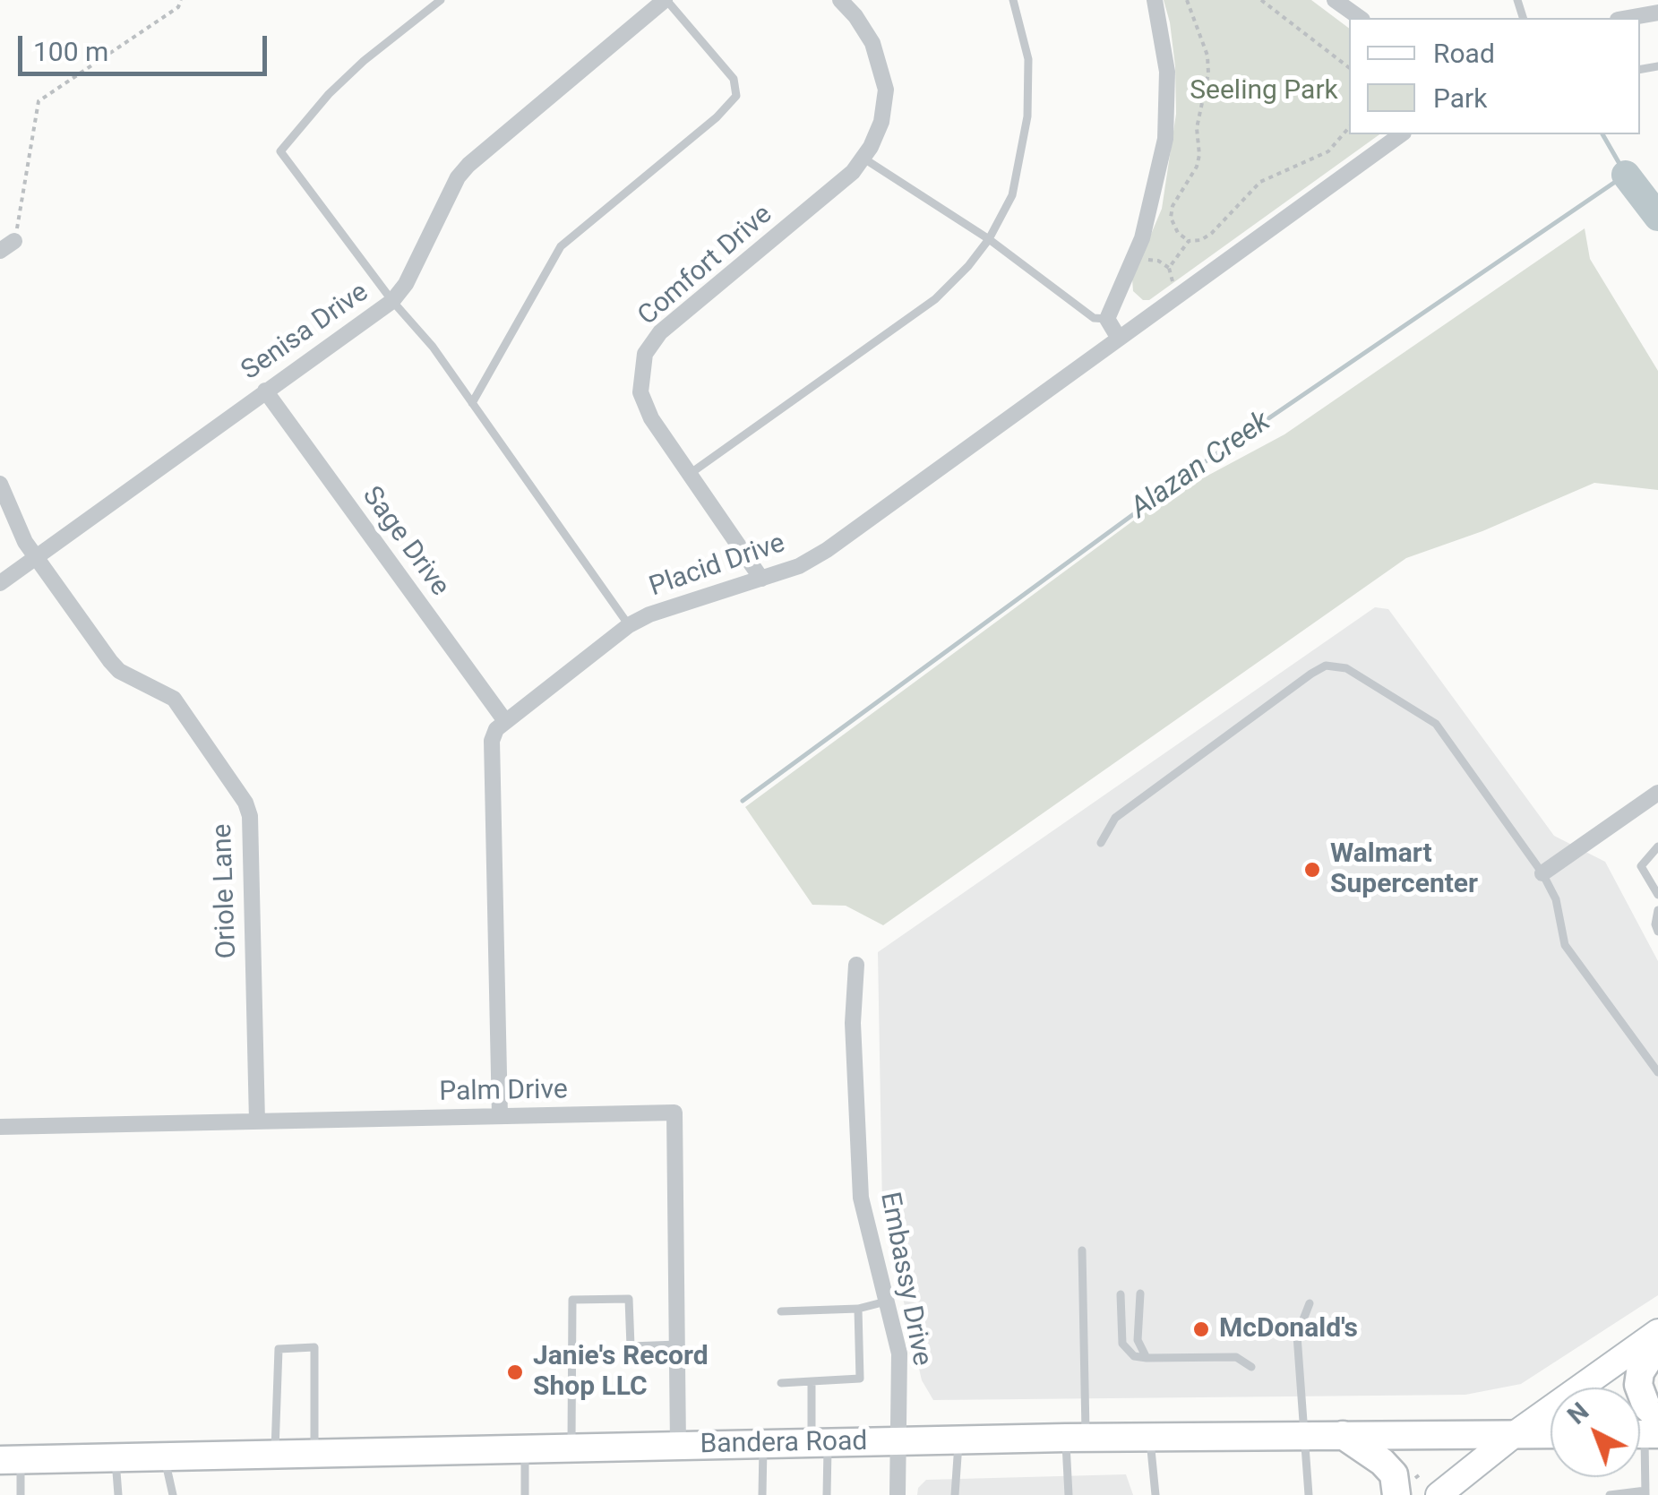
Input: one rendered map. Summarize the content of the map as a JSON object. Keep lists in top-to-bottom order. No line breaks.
{"streets":{"main road":["Bandera Road"],"street":["Comfort Drive","Senisa Drive","Sage Drive","Placid Drive","Oriole Lane","Palm Drive","Embassy Drive"]},"crossings":[["Comfort Drive","Placid Drive"],["Senisa Drive","Sage Drive"],["Senisa Drive","Oriole Lane"],["Sage Drive","Placid Drive"],["Oriole Lane","Palm Drive"],["Palm Drive","Bandera Road"],["Embassy Drive","Bandera Road"]],"water":["Alazan Creek"],"parks":["Seeling Park"],"places":["Walmart Supercenter","McDonald's","Janie's Record Shop LLC"],"legend":["Road","Park"],"scale_bar":"100 m","north":"top left"}
